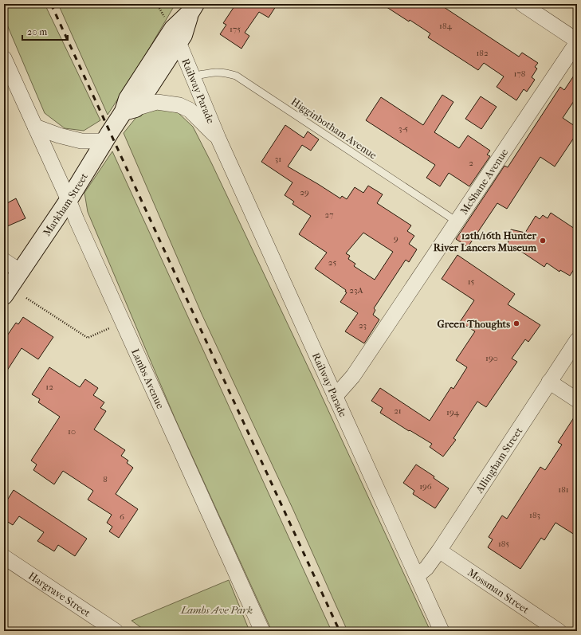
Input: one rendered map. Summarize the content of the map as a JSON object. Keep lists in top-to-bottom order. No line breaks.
{"streets":{"street":["Railway Parade","McShane Avenue","Markham Street","Lambs Avenue","Allingham Street","Mossman Street","Hargrave Street"],"lane":["Higginbotham Avenue"]},"crossings":[["Railway Parade","Higginbotham Avenue"],["Railway Parade","McShane Avenue"],["Railway Parade","Markham Street"],["Railway Parade","Allingham Street"],["Higginbotham Avenue","McShane Avenue"],["Markham Street","Lambs Avenue"],["Allingham Street","Mossman Street"]],"parks":["Lambs Ave Park"],"places":["12th/16th Hunter River Lancers Museum","Green Thoughts"],"house_numbers":["184","175","182","178","3-5","31","2","29","27","9","25","15","23A","23","190","12","21","194","10","8","196","181","183","6","185"],"scale_bar":"20 m"}
